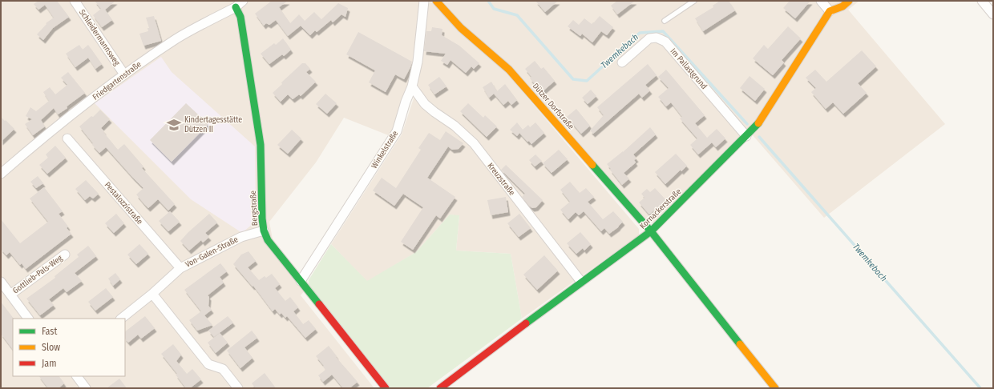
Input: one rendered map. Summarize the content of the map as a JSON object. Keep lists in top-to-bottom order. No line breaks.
{"streets":{"street":["Schleidermannsweg","Im Pallastgrund","Friedgartenstraße","Dützer Dorfstraße","Winkelstraße","Kreuzstraße","Pestalozzistraße","Bergstraße","Kornackerstraße","Von-Galen-Straße","Gottlieb-Pals-Weg"]},"crossings":[["Schleidermannsweg","Friedgartenstraße"],["Im Pallastgrund","Kornackerstraße"],["Friedgartenstraße","Bergstraße"],["Dützer Dorfstraße","Kornackerstraße"],["Winkelstraße","Kreuzstraße"],["Winkelstraße","Bergstraße"],["Kreuzstraße","Kornackerstraße"],["Pestalozzistraße","Von-Galen-Straße"],["Bergstraße","Von-Galen-Straße"]],"water":["Twemkebach"],"places":{"school or university":["Kindertagesstätte Dützen II"]},"legend":["Fast","Slow","Jam"]}
